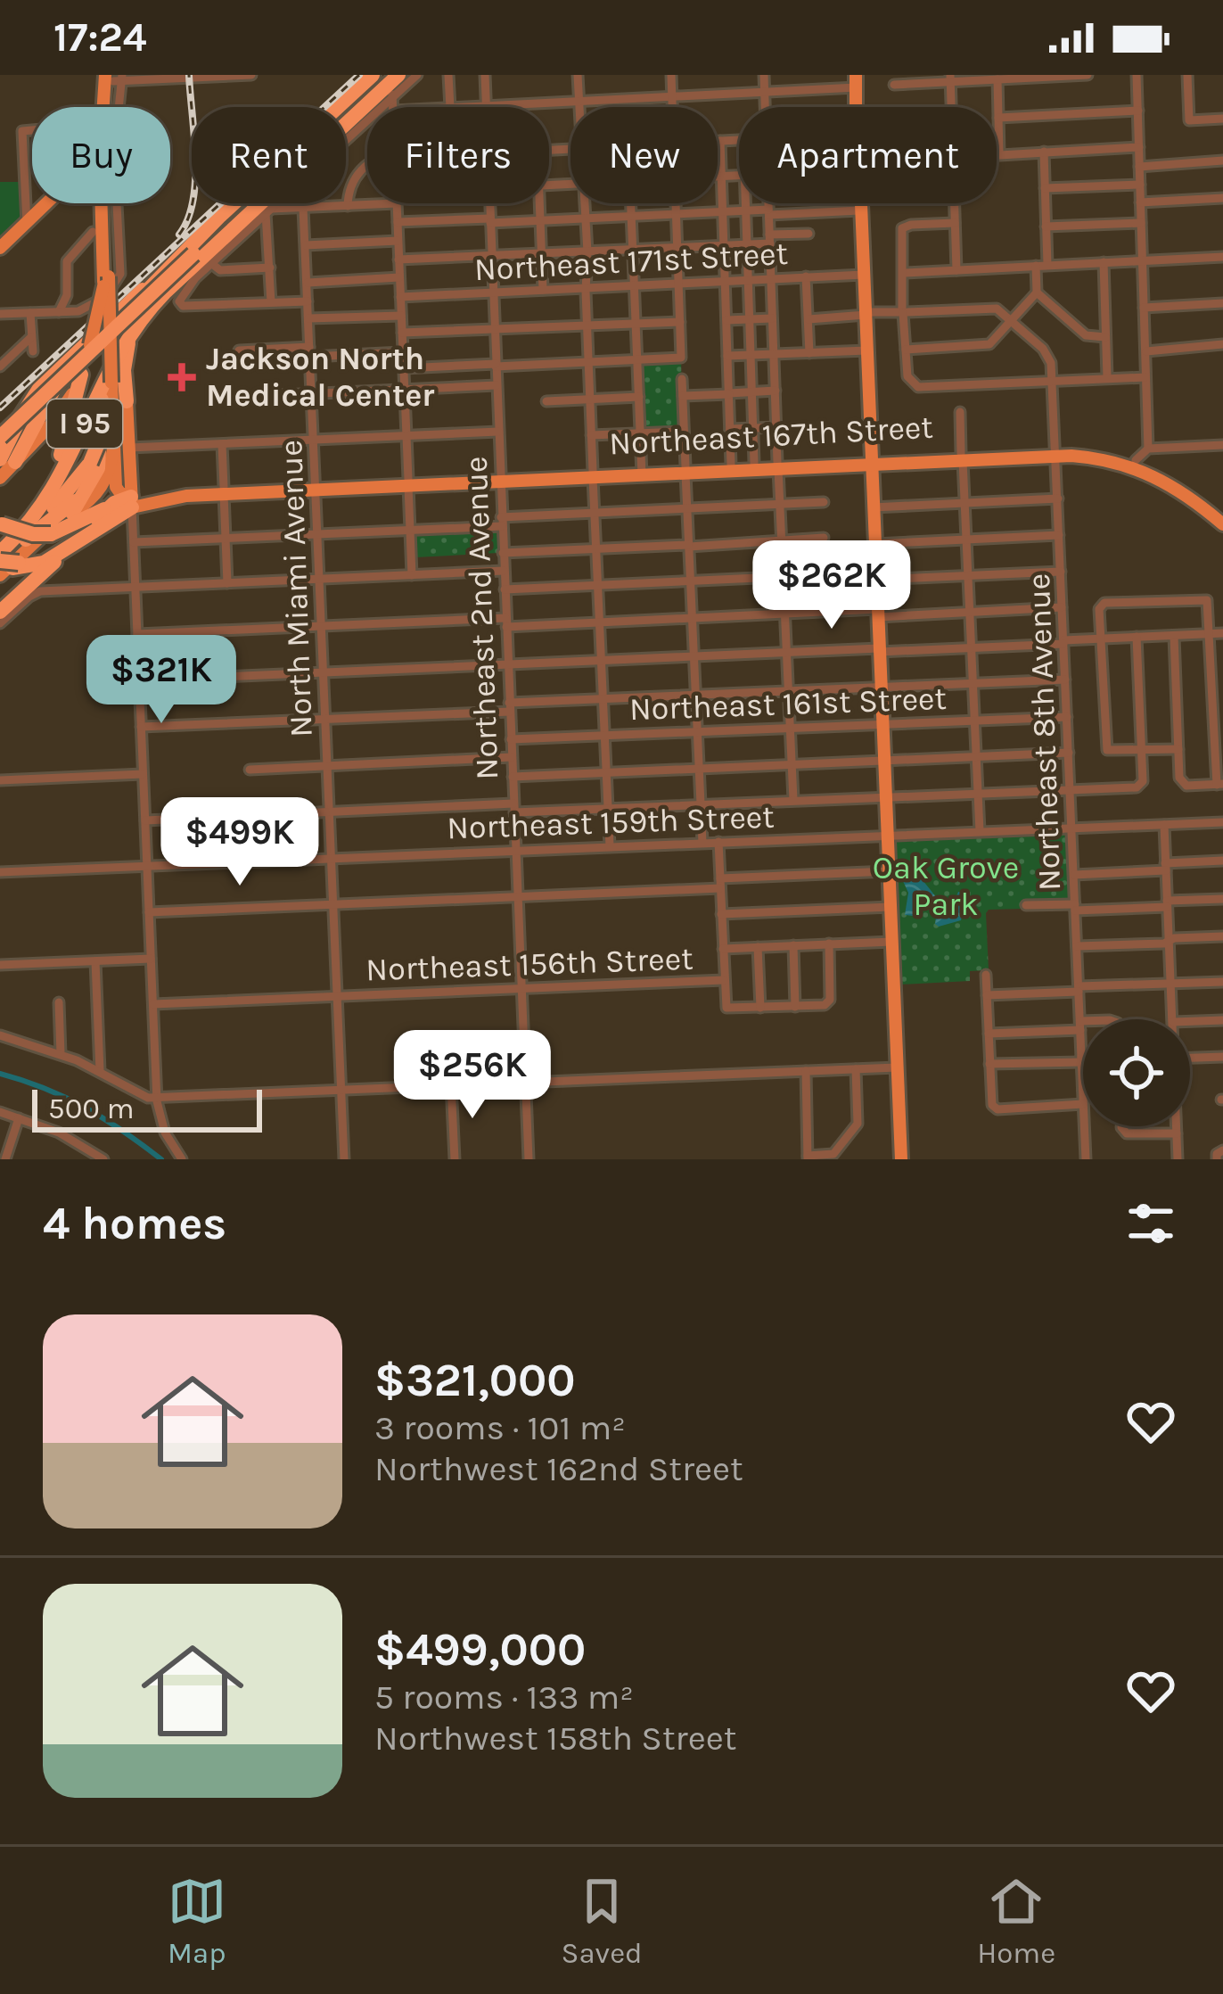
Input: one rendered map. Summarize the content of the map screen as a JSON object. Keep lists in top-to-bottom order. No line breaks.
{"streets":{"highway":["I 95"],"main road":["Northeast 167th Street"],"street":["Northeast 171st Street","North Miami Avenue","Northeast 2nd Avenue","Northeast 161st Street","Northeast 8th Avenue","Northeast 159th Street","Northeast 156th Street"]},"crossings":[["Northeast 171st Street","Northeast 2nd Avenue"],["Northeast 167th Street","North Miami Avenue"],["Northeast 167th Street","Northeast 2nd Avenue"],["Northeast 167th Street","Northeast 8th Avenue"],["North Miami Avenue","Northeast 159th Street"],["North Miami Avenue","Northeast 156th Street"],["Northeast 2nd Avenue","Northeast 161st Street"],["Northeast 2nd Avenue","Northeast 159th Street"],["Northeast 2nd Avenue","Northeast 156th Street"],["Northeast 161st Street","Northeast 8th Avenue"],["Northeast 8th Avenue","Northeast 159th Street"]],"parks":["Oak Grove Park"],"places":{"health":["Jackson North Medical Center"]},"scale_bar":"500 m","page":{"status":"17:24","chip":["Buy","Rent","Filters","New","Apartment"],"price":["$262K","$321K","$499K","$256K"],"scale":"500 m","heading":"4 homes","list":[{"name":"$321,000","note":"3 rooms · 101 m² · Northwest 162nd Street"},{"name":"$499,000","note":"5 rooms · 133 m² · Northwest 158th Street"}],"tabs":["Map","Saved","Home"]}}
